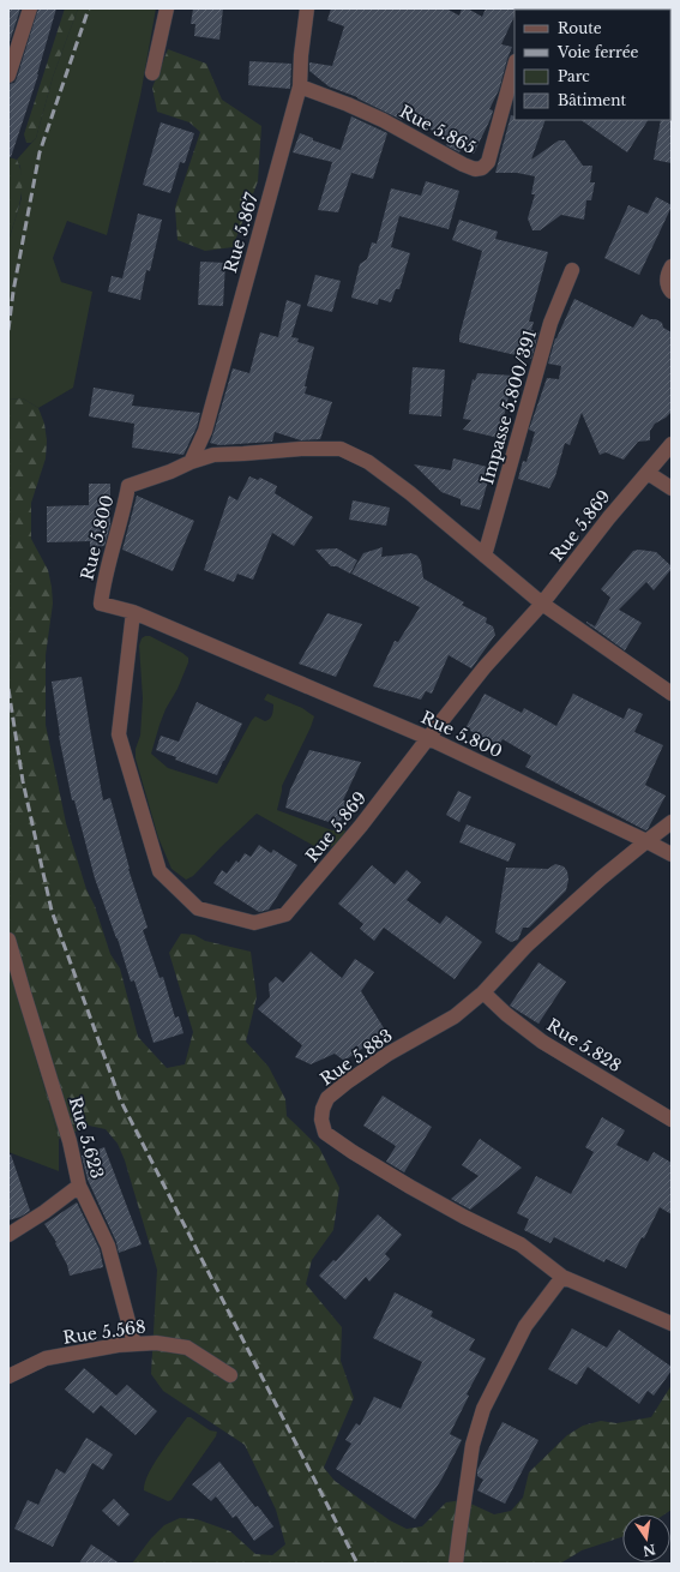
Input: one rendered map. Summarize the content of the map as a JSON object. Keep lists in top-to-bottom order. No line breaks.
{"streets":{"street":["Rue 5.865","Rue 5.867","Impasse 5.800/391","Rue 5.869","Rue 5.800","Rue 5.828","Rue 5.883","Rue 5.623","Rue 5.568"]},"crossings":[["Rue 5.865","Rue 5.867"],["Rue 5.867","Rue 5.800"],["Impasse 5.800/391","Rue 5.800"],["Rue 5.869","Rue 5.800"],["Rue 5.800","Rue 5.883"],["Rue 5.828","Rue 5.883"],["Rue 5.623","Rue 5.568"]],"legend":["Route","Voie ferrée","Parc","Bâtiment"],"north":"bottom"}
